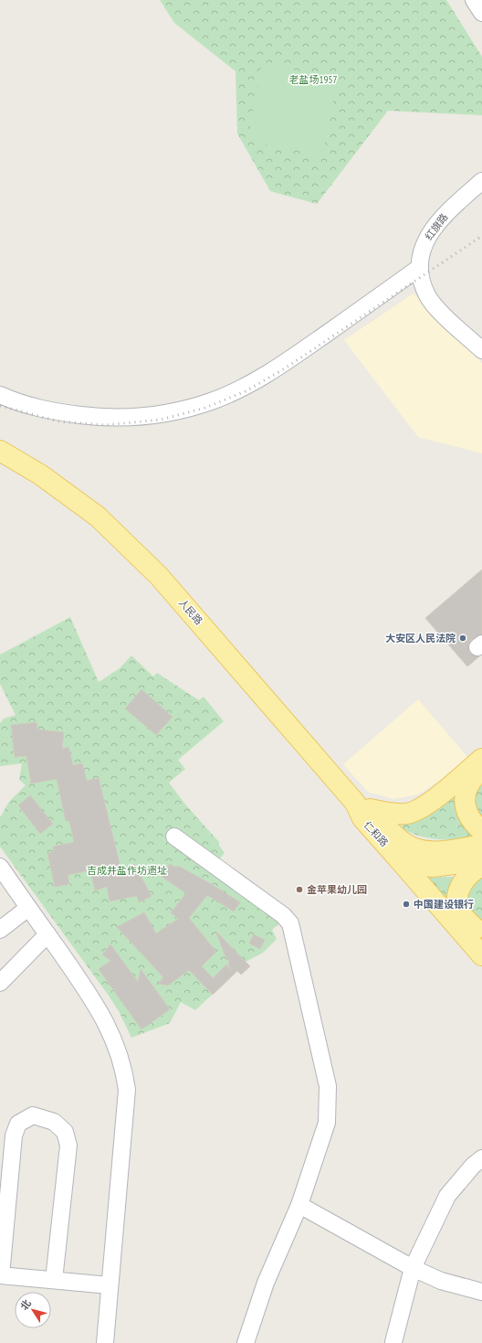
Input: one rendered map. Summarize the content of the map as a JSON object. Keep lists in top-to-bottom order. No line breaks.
{"streets":{"main road":["人民路","仁和路"],"street":["红旗路"]},"crossings":[["人民路","仁和路"]],"parks":["老盐场1957","吉成井盐作坊遗址"],"places":["大安区人民法院","金苹果幼儿园","中国建设银行"],"north":"top left"}
